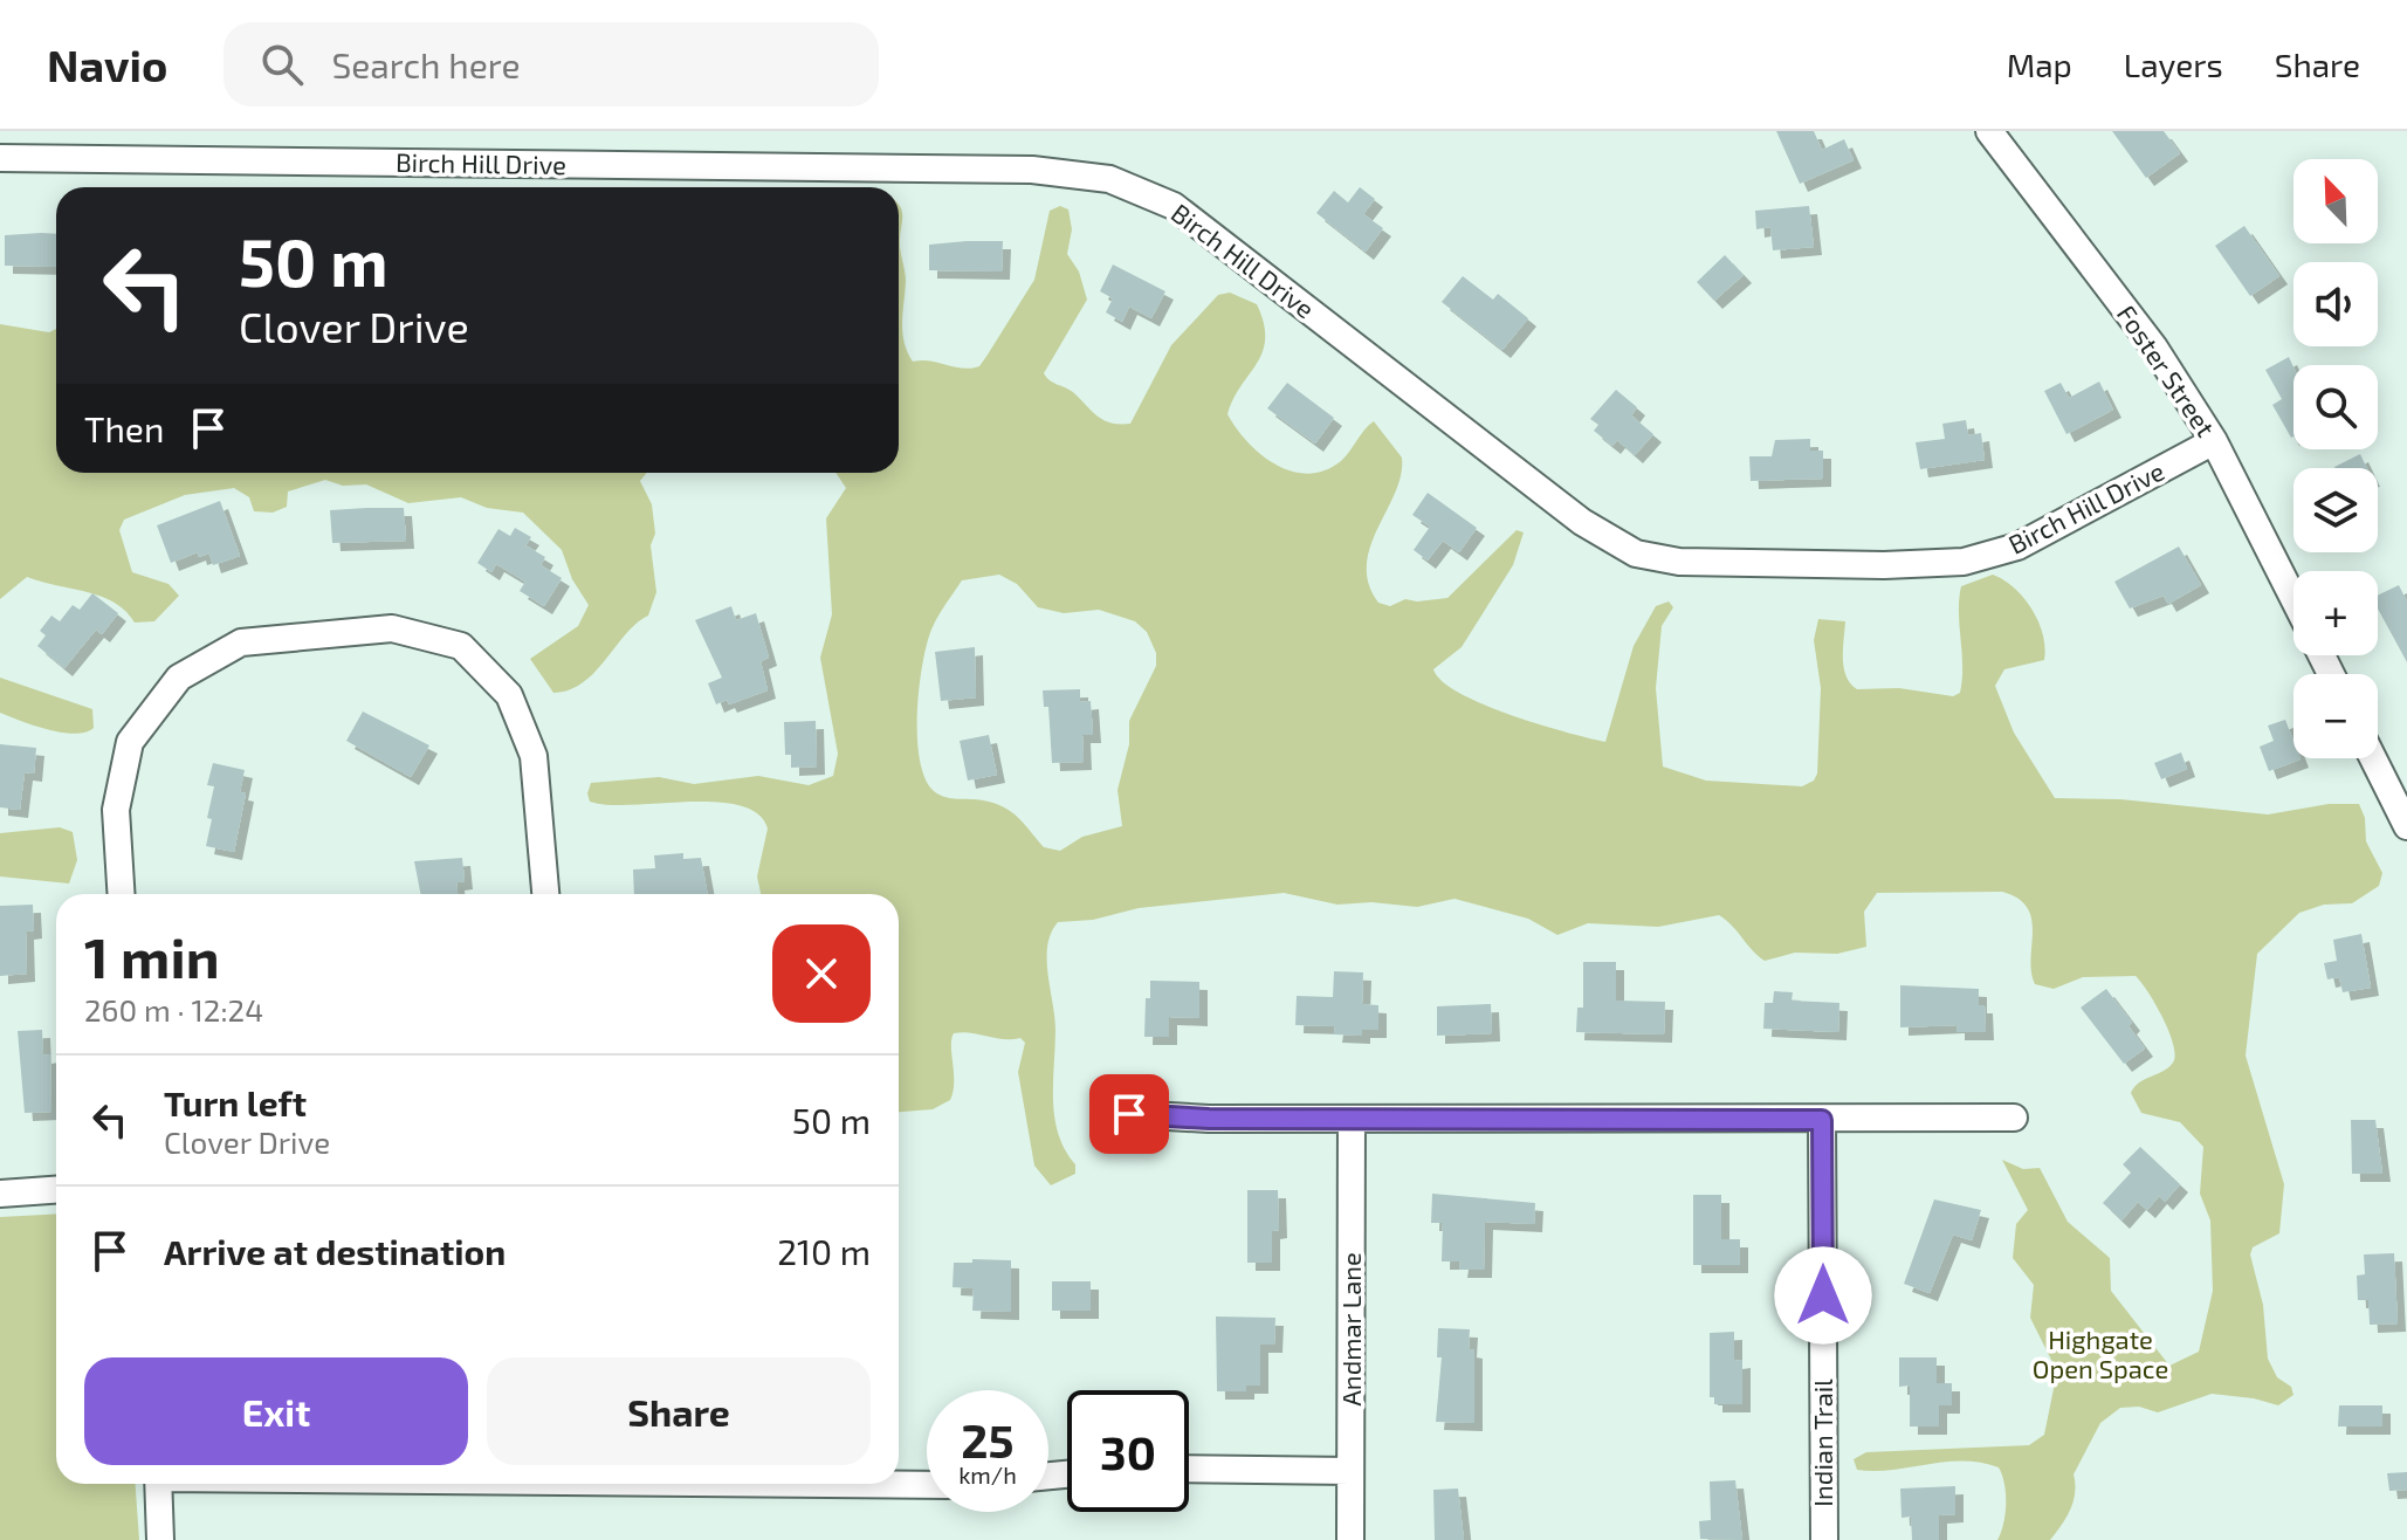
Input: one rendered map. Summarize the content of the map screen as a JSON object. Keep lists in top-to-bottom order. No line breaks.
{"streets":{"street":["Birch Hill Drive","Foster Street","Andmar Lane","Indian Trail"]},"crossings":[["Birch Hill Drive","Foster Street"]],"parks":["Highgate Open Space"],"north":"top left","page":{"header":"Navio","search":"Search here","nav":["Map","Layers","Share"],"map_buttons":["+","−"],"turn":["50 m","Clover Drive"],"then":"Then","heading":["1 min","260 m · 12:24"],"list":[{"name":"Turn left","note":"Clover Drive","value":"50 m"},{"name":"Arrive at destination","value":"210 m"}],"buttons":["Exit","Share"],"speed":"25 km/h","limit":"30"}}
